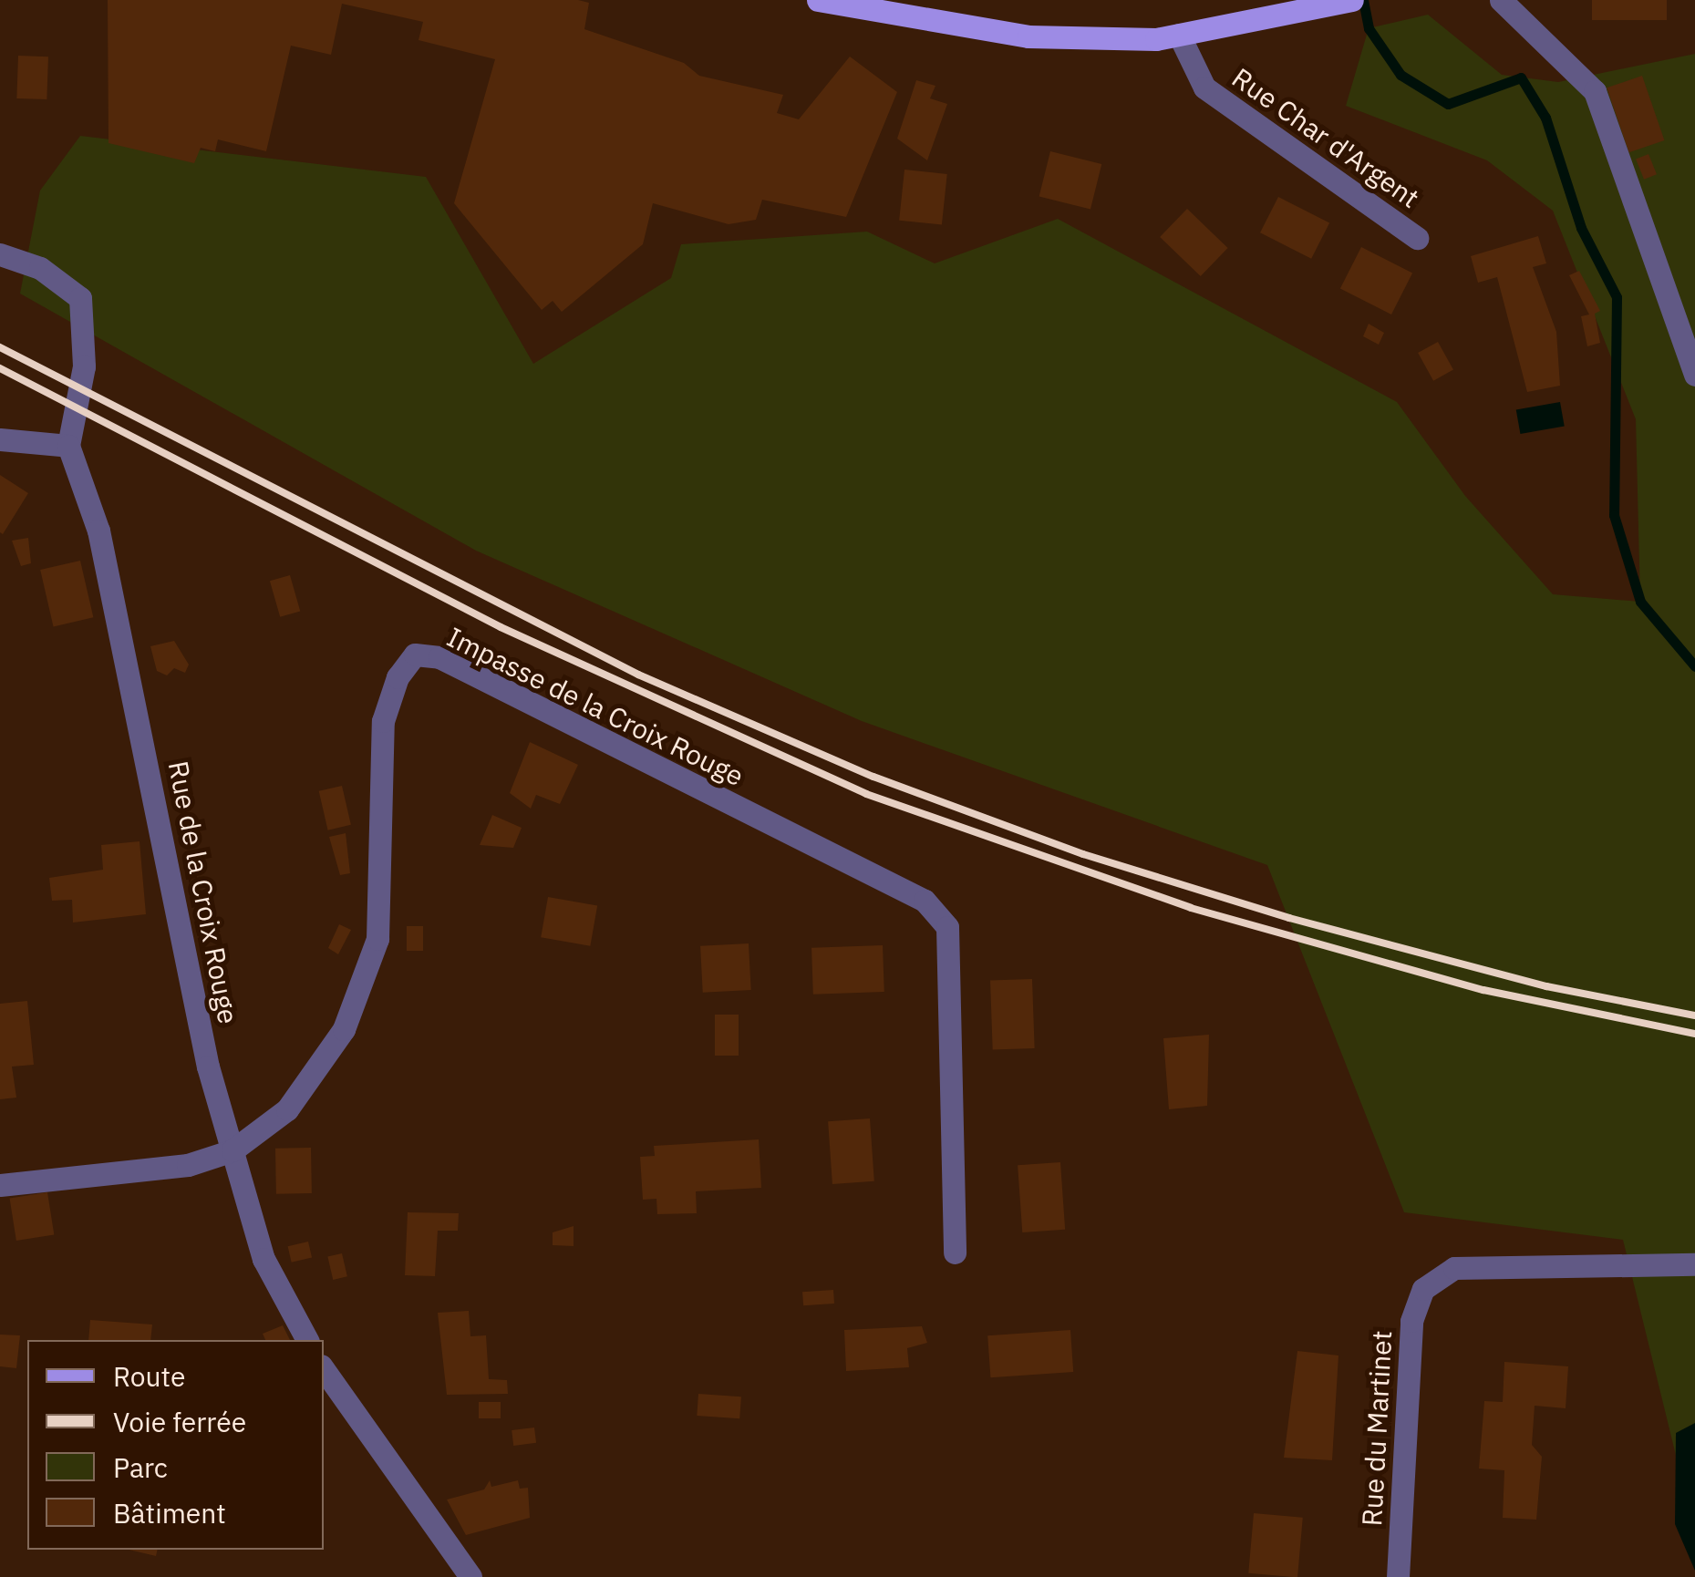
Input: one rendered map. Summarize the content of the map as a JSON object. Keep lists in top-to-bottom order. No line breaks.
{"streets":{"main road":["Rue Char d'Argent"],"street":["Impasse de la Croix Rouge","Rue de la Croix Rouge","Rue du Martinet"]},"crossings":[["Impasse de la Croix Rouge","Rue de la Croix Rouge"]],"legend":["Route","Voie ferrée","Parc","Bâtiment"]}
